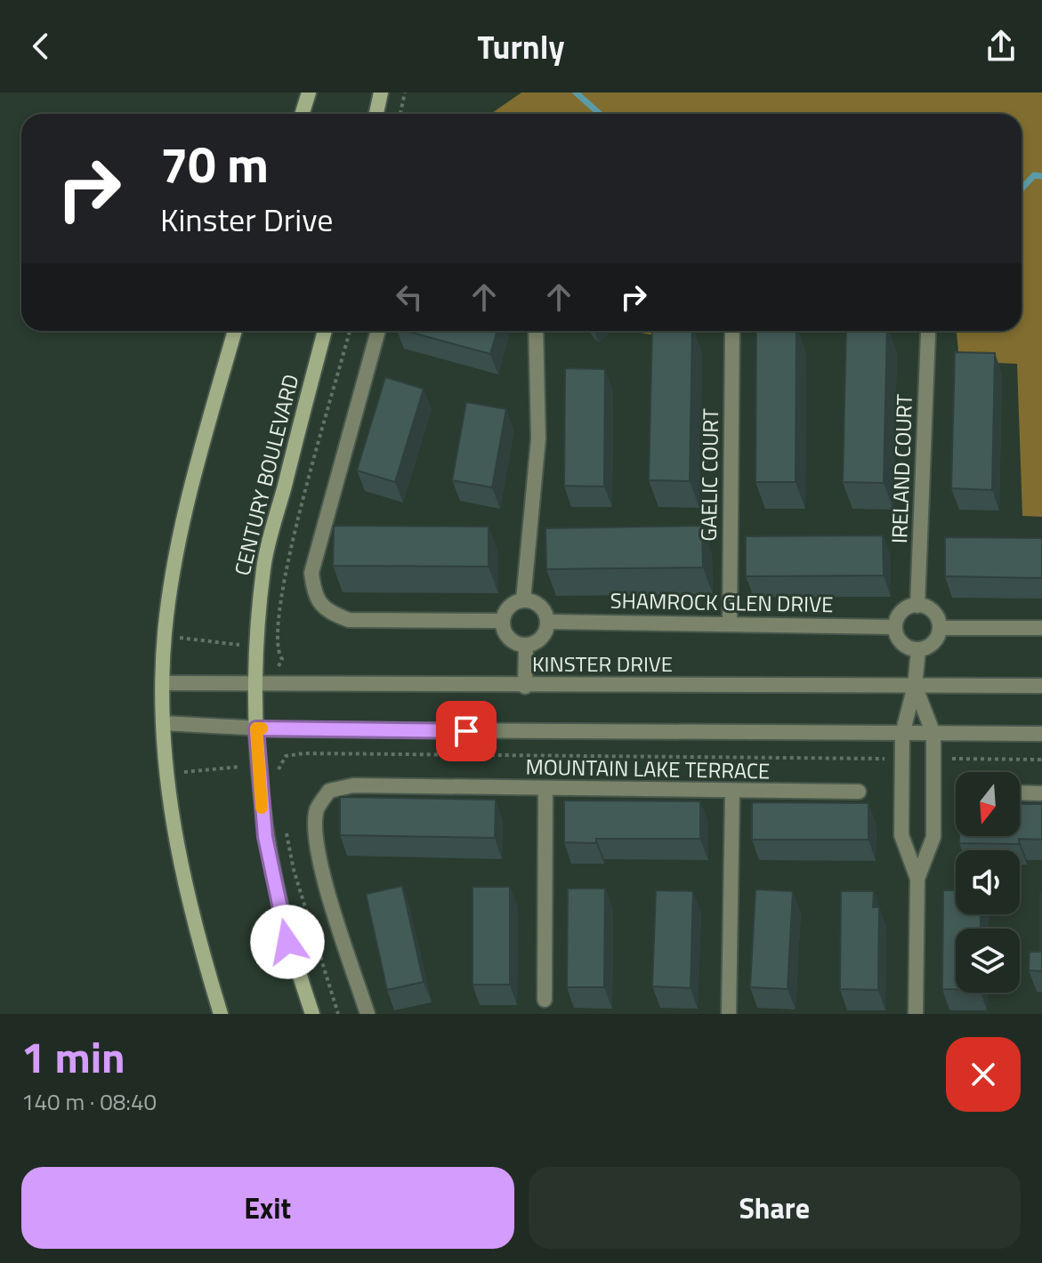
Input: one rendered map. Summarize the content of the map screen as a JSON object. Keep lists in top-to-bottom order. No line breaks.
{"streets":{"street":["IRELAND COURT","CENTURY BOULEVARD","GAELIC COURT","SHAMROCK GLEN DRIVE","KINSTER DRIVE","MOUNTAIN LAKE TERRACE"]},"crossings":[["IRELAND COURT","SHAMROCK GLEN DRIVE"],["CENTURY BOULEVARD","KINSTER DRIVE"],["GAELIC COURT","SHAMROCK GLEN DRIVE"]],"north":"bottom","page":{"header":"Turnly","turn":["70 m","Kinster Drive"],"heading":["1 min","140 m · 08:40"],"buttons":["Exit","Share"]}}
